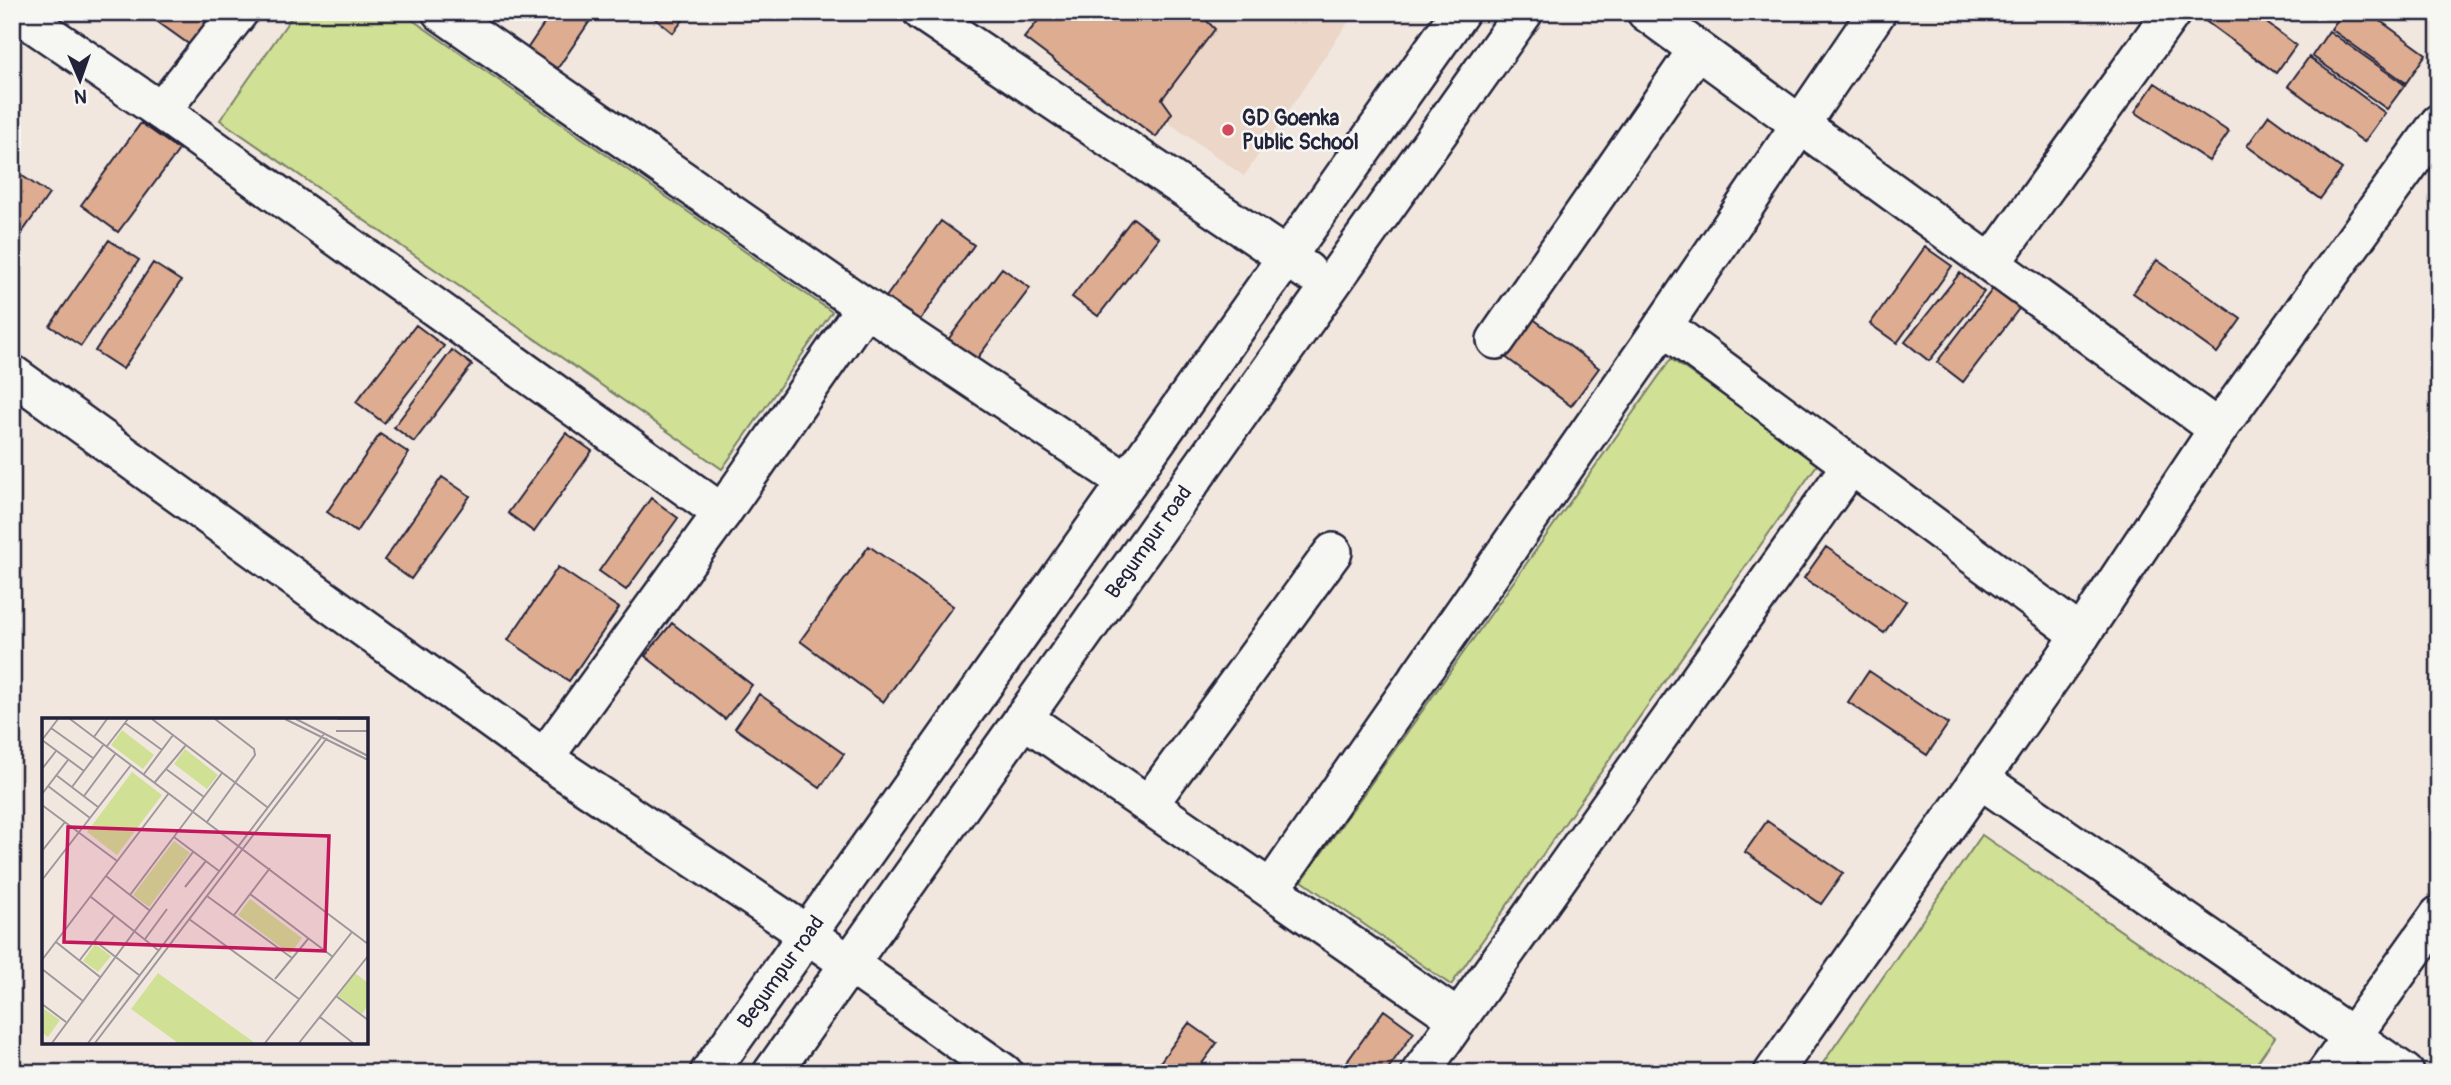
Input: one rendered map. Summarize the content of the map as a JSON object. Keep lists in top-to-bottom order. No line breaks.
{"streets":{"street":["Begumpur road"]},"places":["GD Goenka Public School"],"north":"bottom"}
